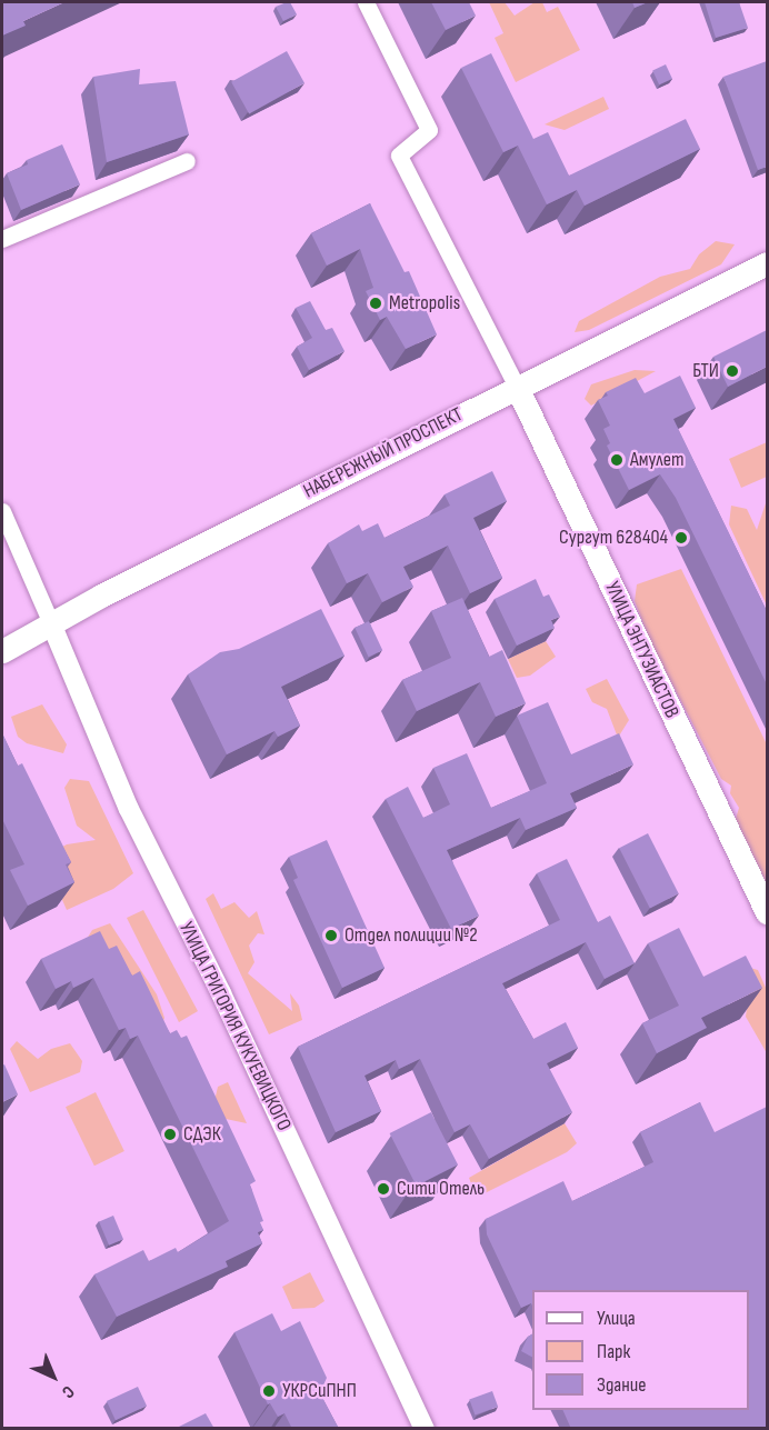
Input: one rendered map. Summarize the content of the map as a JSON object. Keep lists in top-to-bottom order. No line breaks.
{"streets":{"main road":["НАБЕРЕЖНЫЙ ПРОСПЕКТ","УЛИЦА ЭНТУЗИАСТОВ"],"street":["УЛИЦА ГРИГОРИЯ КУКУЕВИЦКОГО"]},"crossings":[["НАБЕРЕЖНЫЙ ПРОСПЕКТ","УЛИЦА ЭНТУЗИАСТОВ"],["НАБЕРЕЖНЫЙ ПРОСПЕКТ","УЛИЦА ГРИГОРИЯ КУКУЕВИЦКОГО"]],"places":["Metropolis","БТИ","Амулет","Сургут 628404","Отдел полиции №2","СДЭК","Сити Отель","УКРСиПНП"],"legend":["Улица","Парк","Здание"],"north":"bottom right"}
